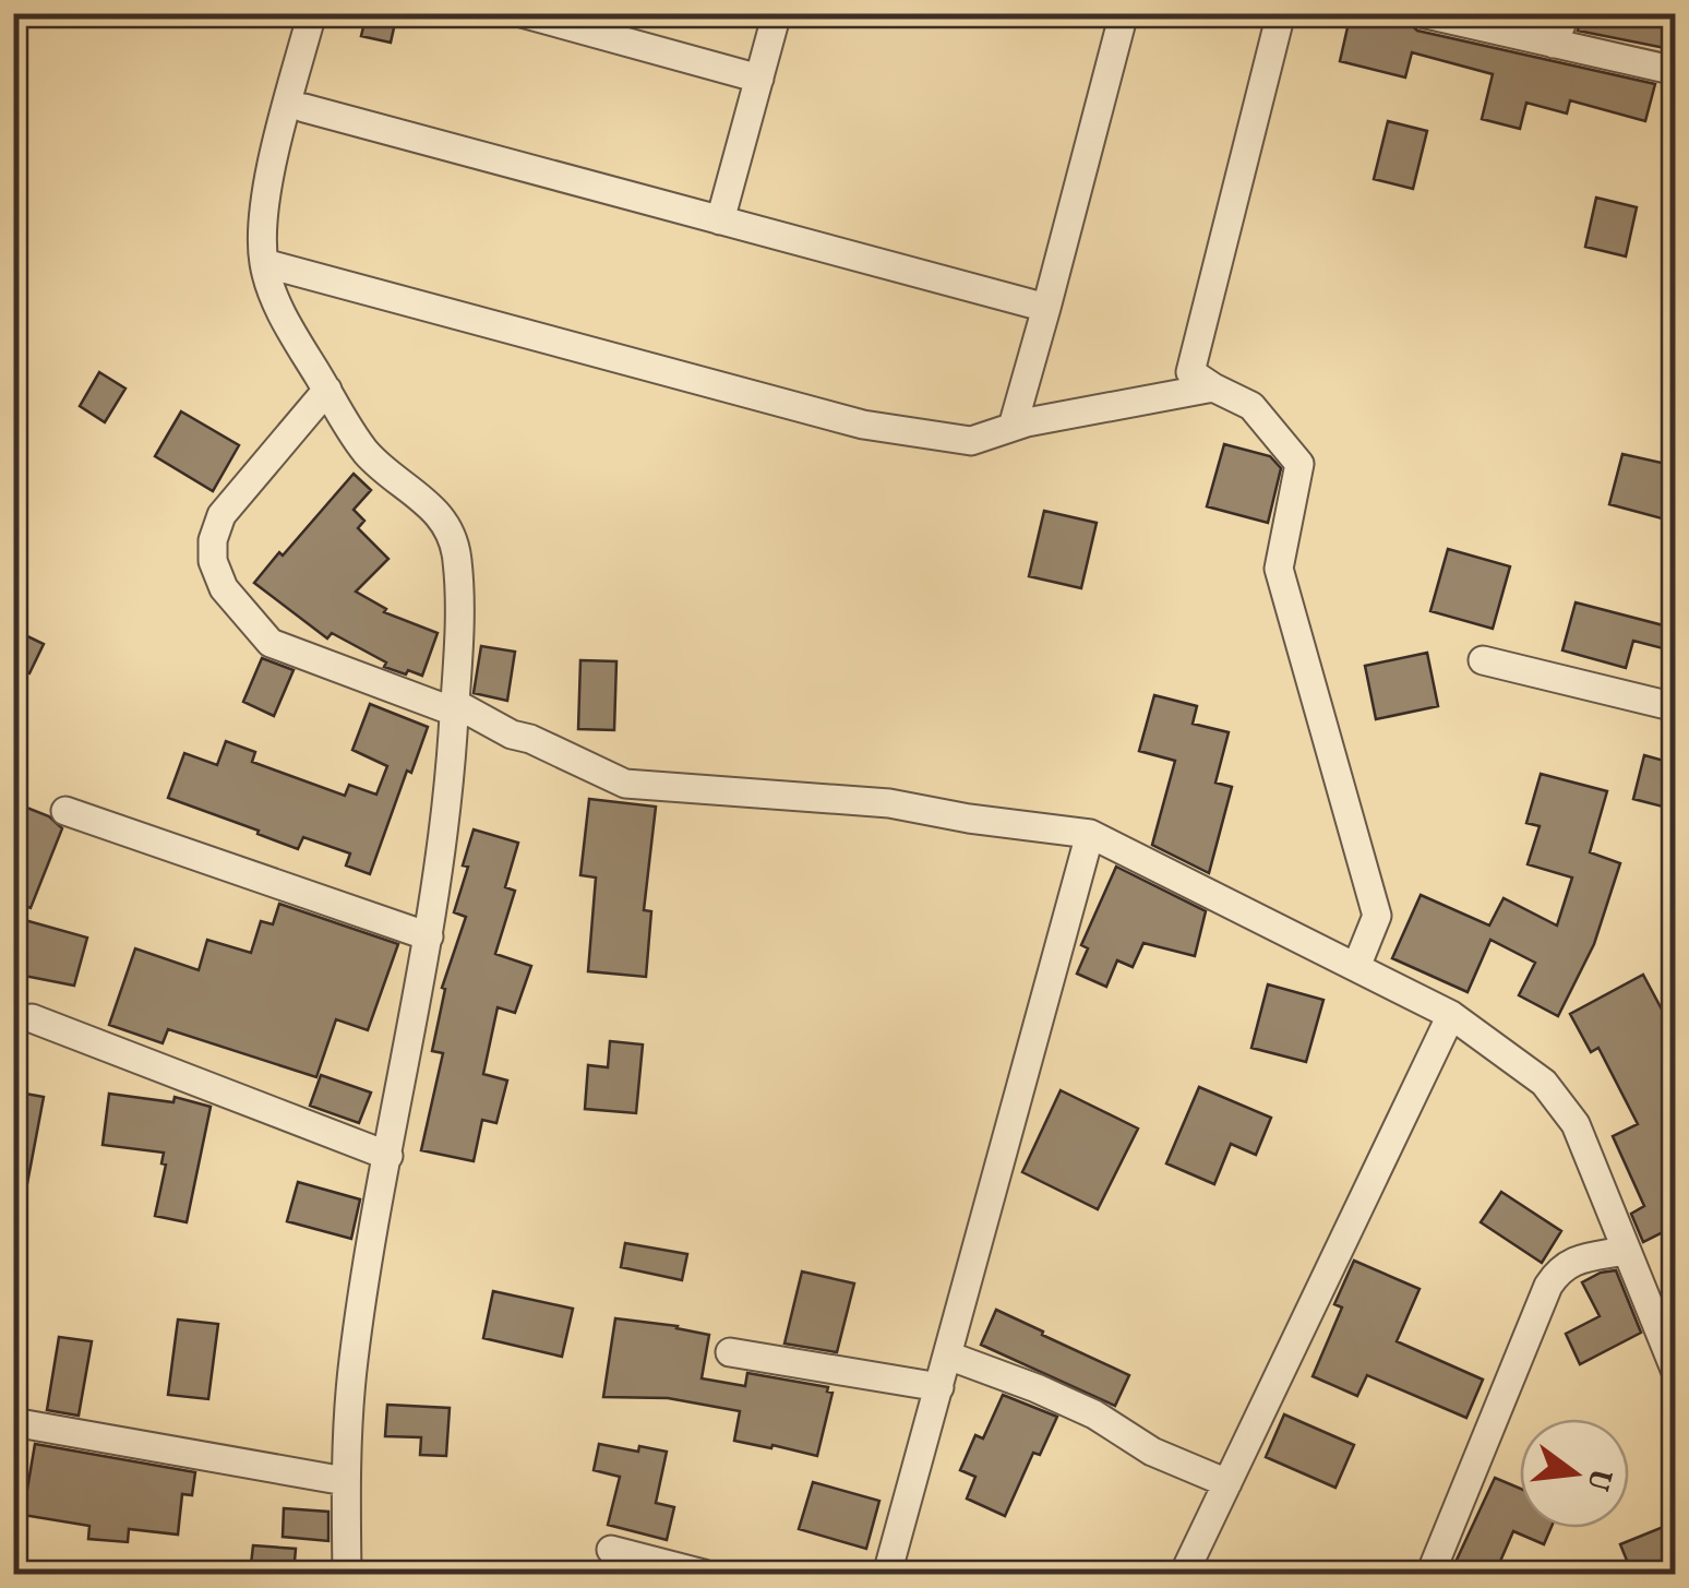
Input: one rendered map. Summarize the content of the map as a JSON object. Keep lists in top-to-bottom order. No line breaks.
{"north":"right"}
